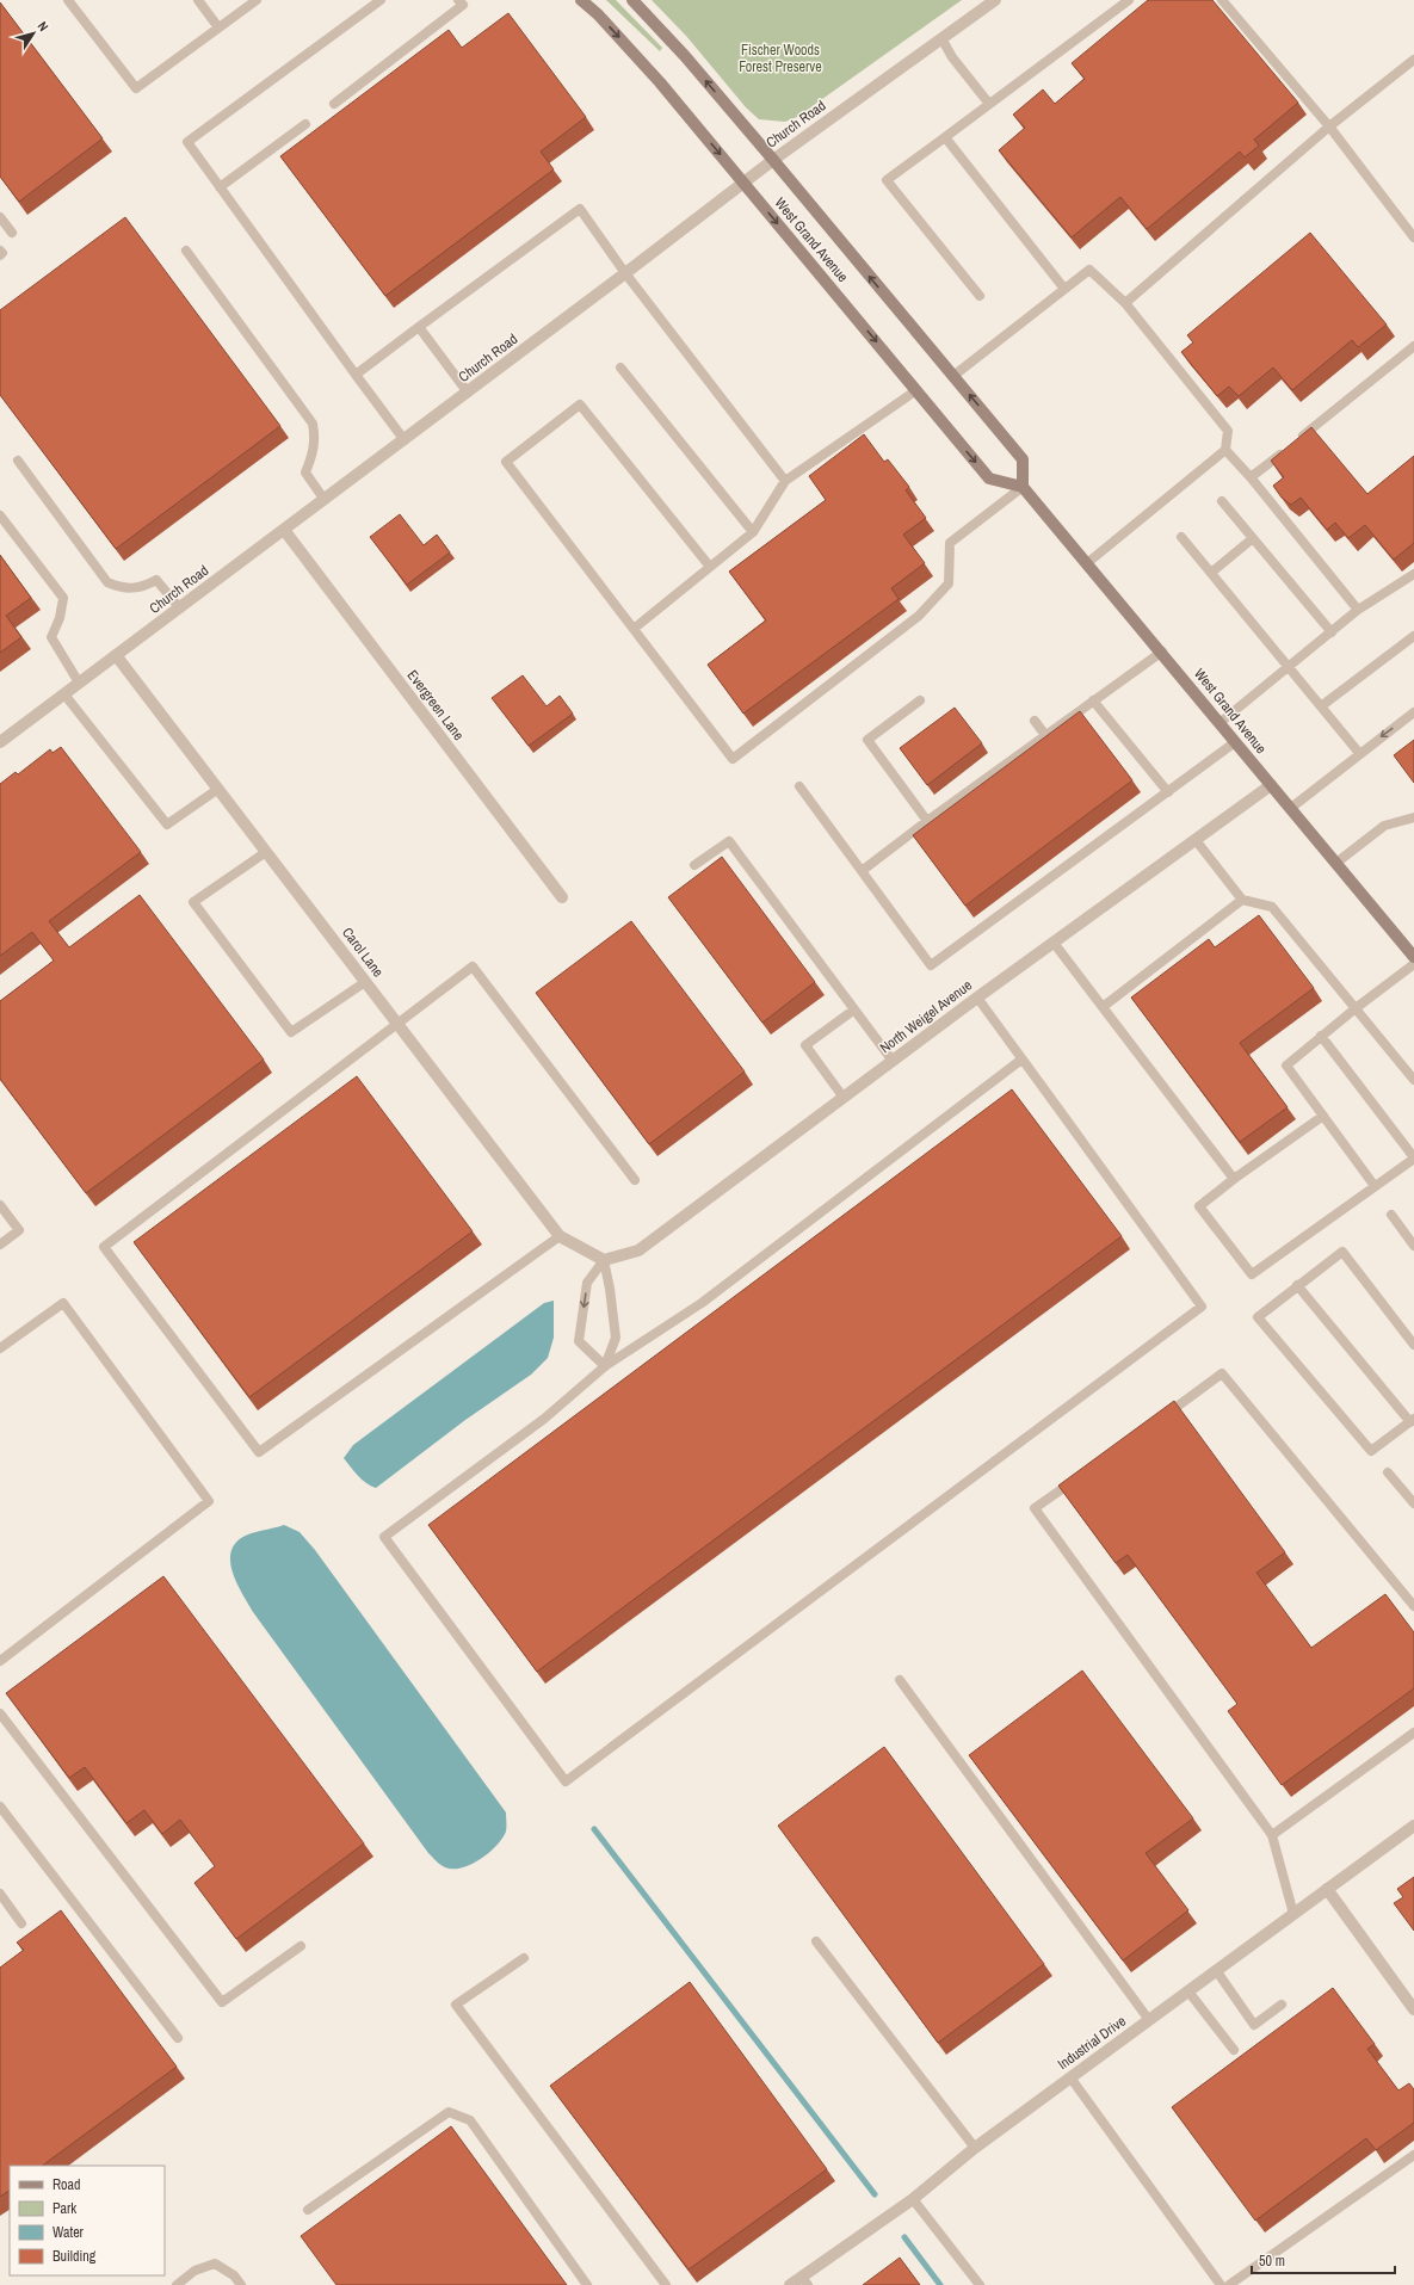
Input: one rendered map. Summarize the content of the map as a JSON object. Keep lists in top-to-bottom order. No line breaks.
{"streets":{"main road":["West Grand Avenue"],"street":["Church Road","Evergreen Lane","Carol Lane","North Weigel Avenue","Industrial Drive"]},"crossings":[["Church Road","West Grand Avenue"],["Church Road","Evergreen Lane"],["Church Road","Carol Lane"],["West Grand Avenue","North Weigel Avenue"],["Carol Lane","North Weigel Avenue"]],"parks":["Fischer Woods Forest Preserve"],"legend":["Road","Park","Water","Building"],"scale_bar":"50 m","north":"top right"}
